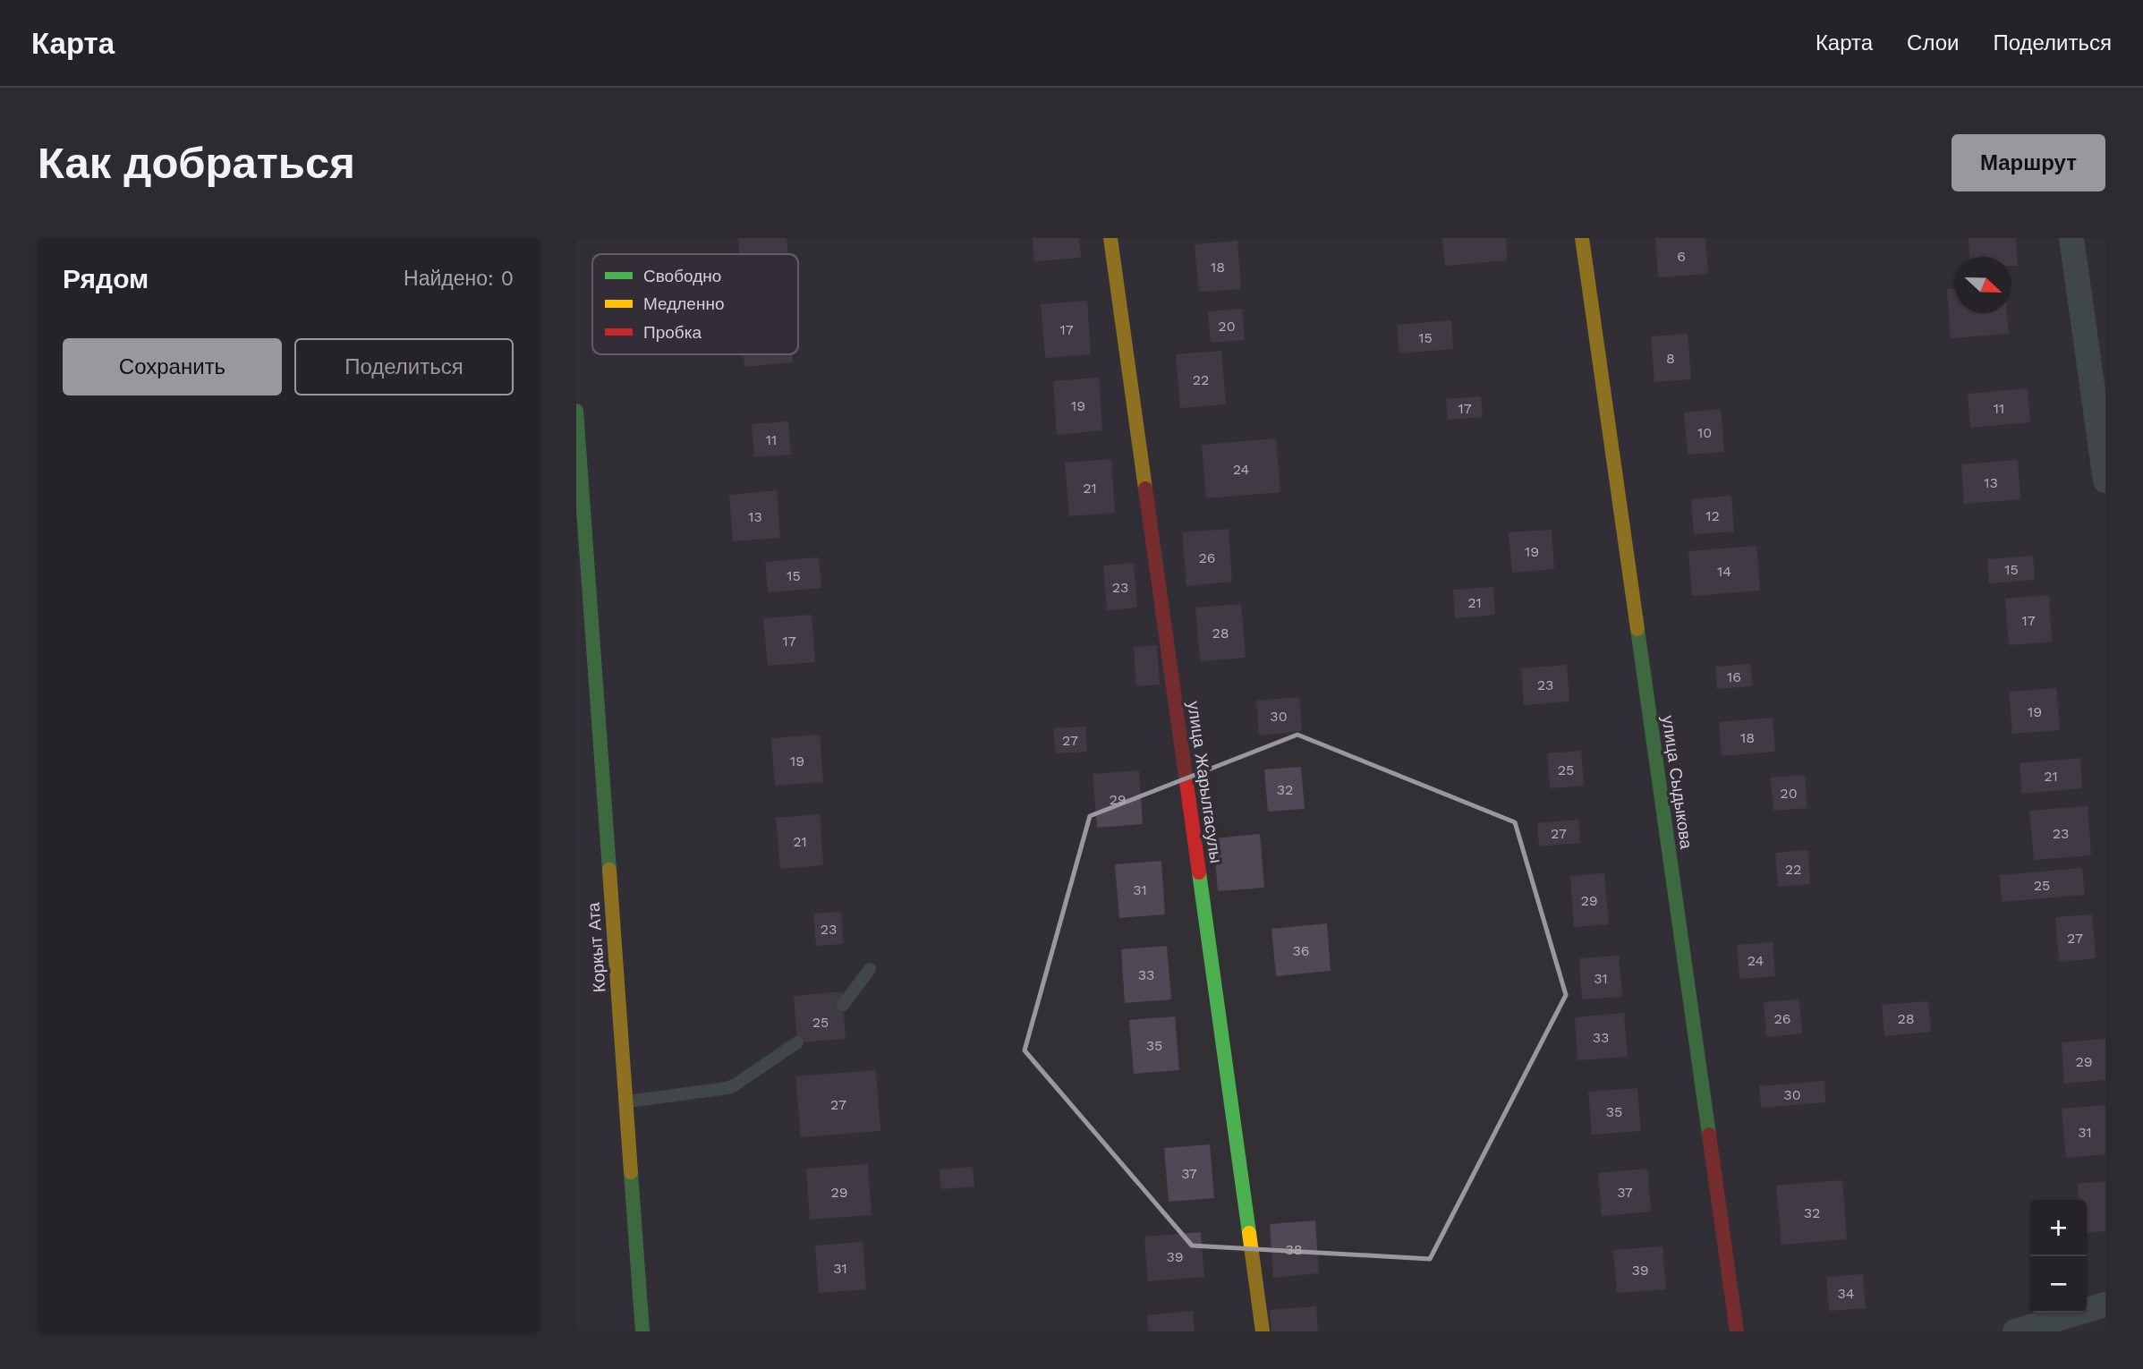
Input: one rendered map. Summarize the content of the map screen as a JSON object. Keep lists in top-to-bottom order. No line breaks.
{"streets":{"street":["улица Жарылгасулы","улица Сыдыкова","Коркыт Ата"]},"house_numbers":["6","18","20","17","15","8","22","19","17","11","10","11","24","13","21","12","13","19","26","15","14","15","23","21","17","28","17","16","23","19","30","18","27","19","25","21","32","20","29","27","23","21","22","25","31","29","23","27","36","24","33","31","26","28","25","33","35","29","30","27","35","31","37","29","37","32","38","39","31","39","34"],"legend":["Свободно","Медленно","Пробка"],"north":"right","page":{"header":"Карта","nav":["Карта","Слои","Поделиться"],"buttons":["Маршрут",["Сохранить","Поделиться"]],"title":"Как добраться","heading":["Рядом","Найдено: 0"],"map_buttons":["+","−"]}}
